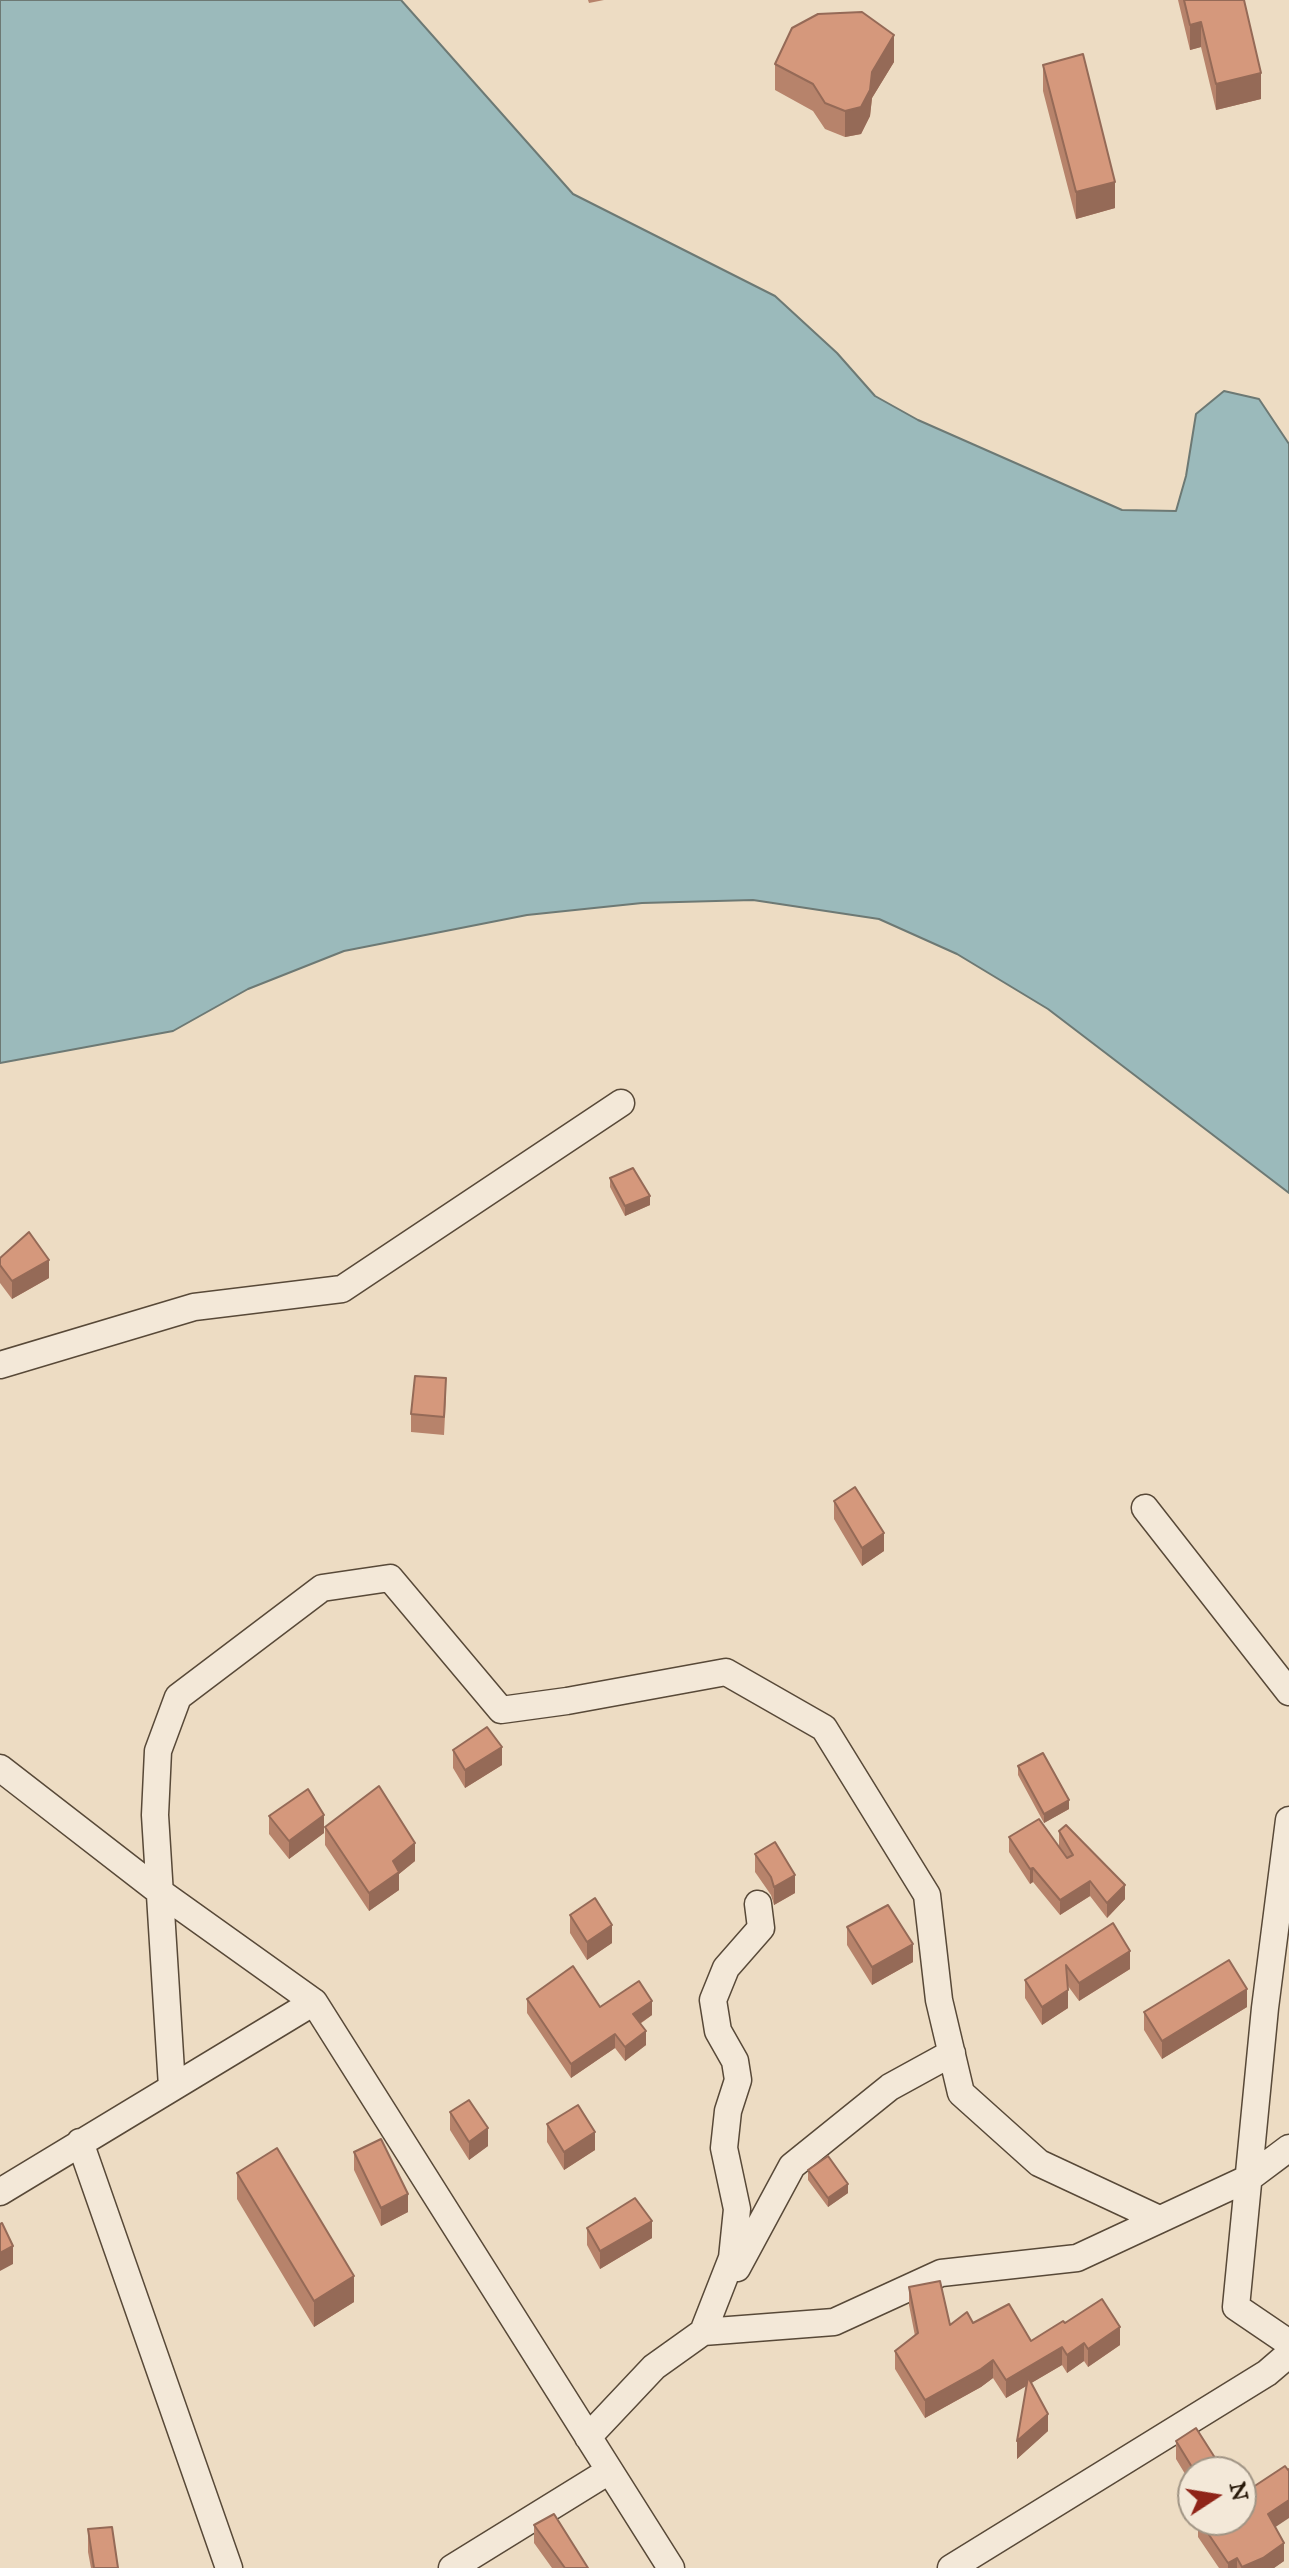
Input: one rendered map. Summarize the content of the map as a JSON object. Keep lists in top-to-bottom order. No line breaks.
{"north":"right"}
